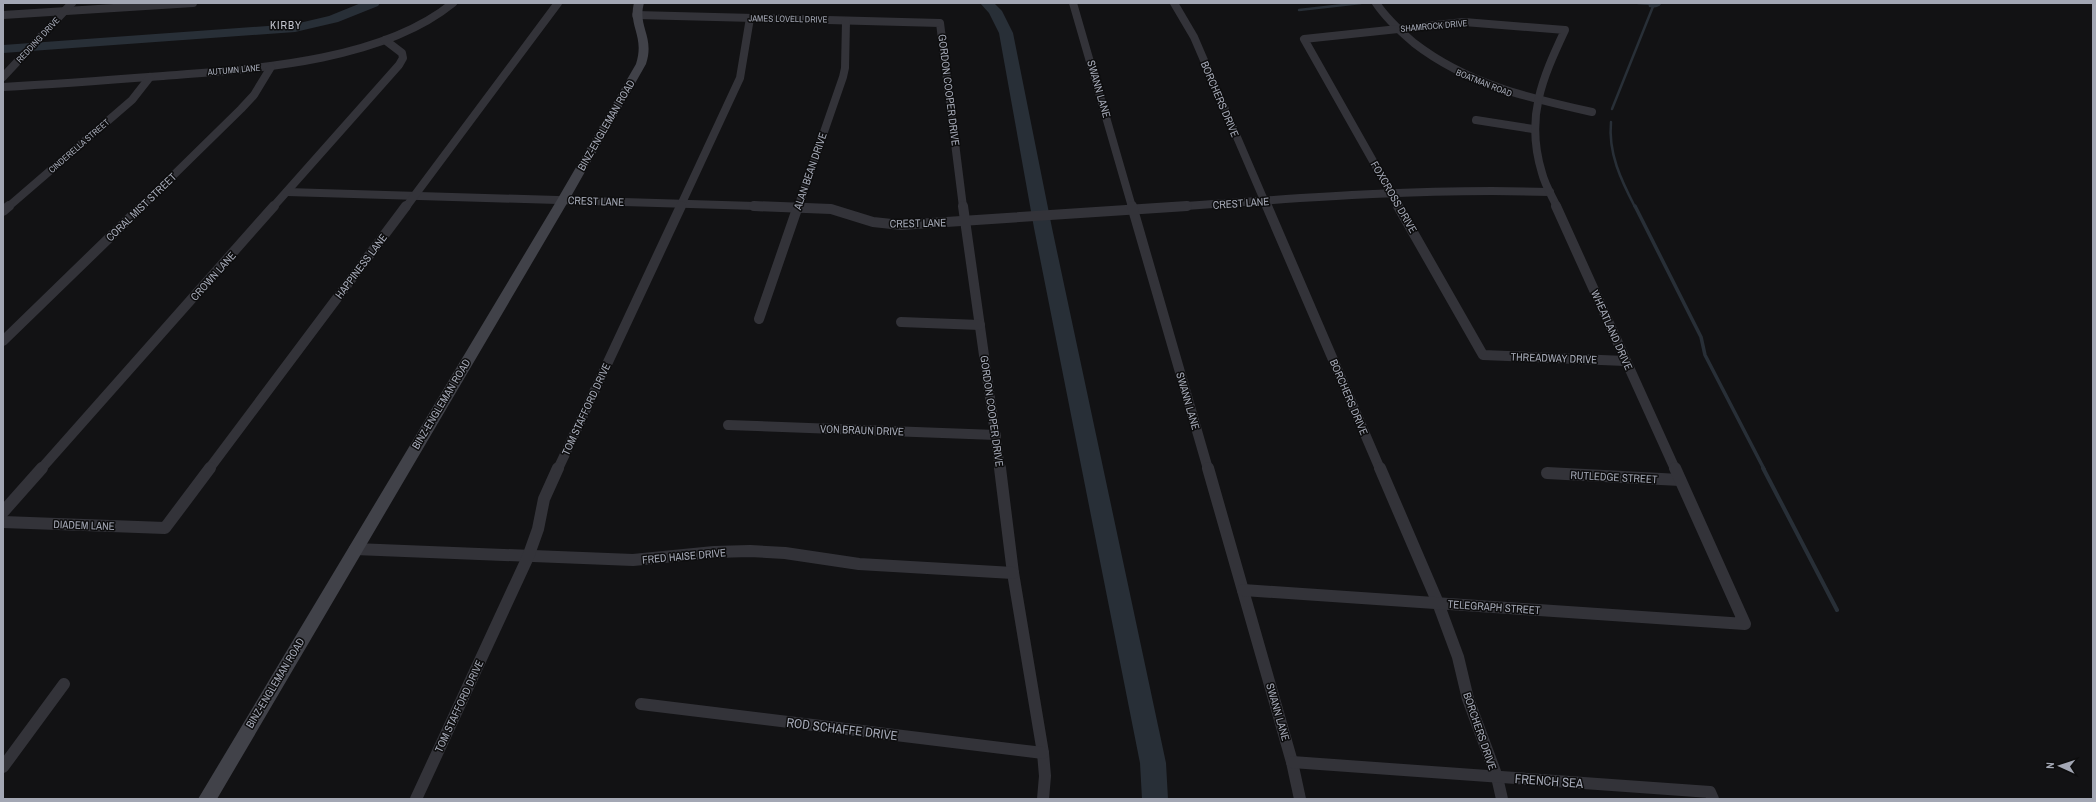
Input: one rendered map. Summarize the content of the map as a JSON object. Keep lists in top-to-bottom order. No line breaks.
{"streets":{"street":["JAMES LOVELL DRIVE","SHAMROCK DRIVE","REDDING DRIVE","AUTUMN LANE","BOATMAN ROAD","SWANN LANE","GORDON COOPER DRIVE","BORCHERS DRIVE","BINZ-ENGLEMAN ROAD","CINDERELLA STREET","ALAN BEAN DRIVE","FOXCROSS DRIVE","CREST LANE","CORAL MIST STREET","HAPPINESS LANE","CROWN LANE","WHEATLAND DRIVE","THREADWAY DRIVE","TOM STAFFORD DRIVE","VON BRAUN DRIVE","RUTLEDGE STREET","DIADEM LANE","FRED HAISE DRIVE","TELEGRAPH STREET","ROD SCHAFFE DRIVE","FRENCH SEA"]},"crossings":[["JAMES LOVELL DRIVE","GORDON COOPER DRIVE"],["JAMES LOVELL DRIVE","BINZ-ENGLEMAN ROAD"],["JAMES LOVELL DRIVE","ALAN BEAN DRIVE"],["JAMES LOVELL DRIVE","TOM STAFFORD DRIVE"],["SHAMROCK DRIVE","BOATMAN ROAD"],["SHAMROCK DRIVE","FOXCROSS DRIVE"],["SHAMROCK DRIVE","WHEATLAND DRIVE"],["AUTUMN LANE","CINDERELLA STREET"],["AUTUMN LANE","CORAL MIST STREET"],["AUTUMN LANE","CROWN LANE"],["BOATMAN ROAD","WHEATLAND DRIVE"],["SWANN LANE","CREST LANE"],["SWANN LANE","TELEGRAPH STREET"],["SWANN LANE","FRENCH SEA"],["GORDON COOPER DRIVE","CREST LANE"],["GORDON COOPER DRIVE","VON BRAUN DRIVE"],["GORDON COOPER DRIVE","FRED HAISE DRIVE"],["GORDON COOPER DRIVE","ROD SCHAFFE DRIVE"],["BORCHERS DRIVE","CREST LANE"],["BORCHERS DRIVE","TELEGRAPH STREET"],["BORCHERS DRIVE","FRENCH SEA"],["BINZ-ENGLEMAN ROAD","CREST LANE"],["BINZ-ENGLEMAN ROAD","FRED HAISE DRIVE"],["ALAN BEAN DRIVE","CREST LANE"],["FOXCROSS DRIVE","CREST LANE"],["FOXCROSS DRIVE","THREADWAY DRIVE"],["CREST LANE","HAPPINESS LANE"],["CREST LANE","CROWN LANE"],["CREST LANE","WHEATLAND DRIVE"],["CREST LANE","TOM STAFFORD DRIVE"],["HAPPINESS LANE","DIADEM LANE"],["WHEATLAND DRIVE","THREADWAY DRIVE"],["WHEATLAND DRIVE","RUTLEDGE STREET"],["WHEATLAND DRIVE","TELEGRAPH STREET"],["TOM STAFFORD DRIVE","FRED HAISE DRIVE"]],"districts":["KIRBY"],"north":"left"}
